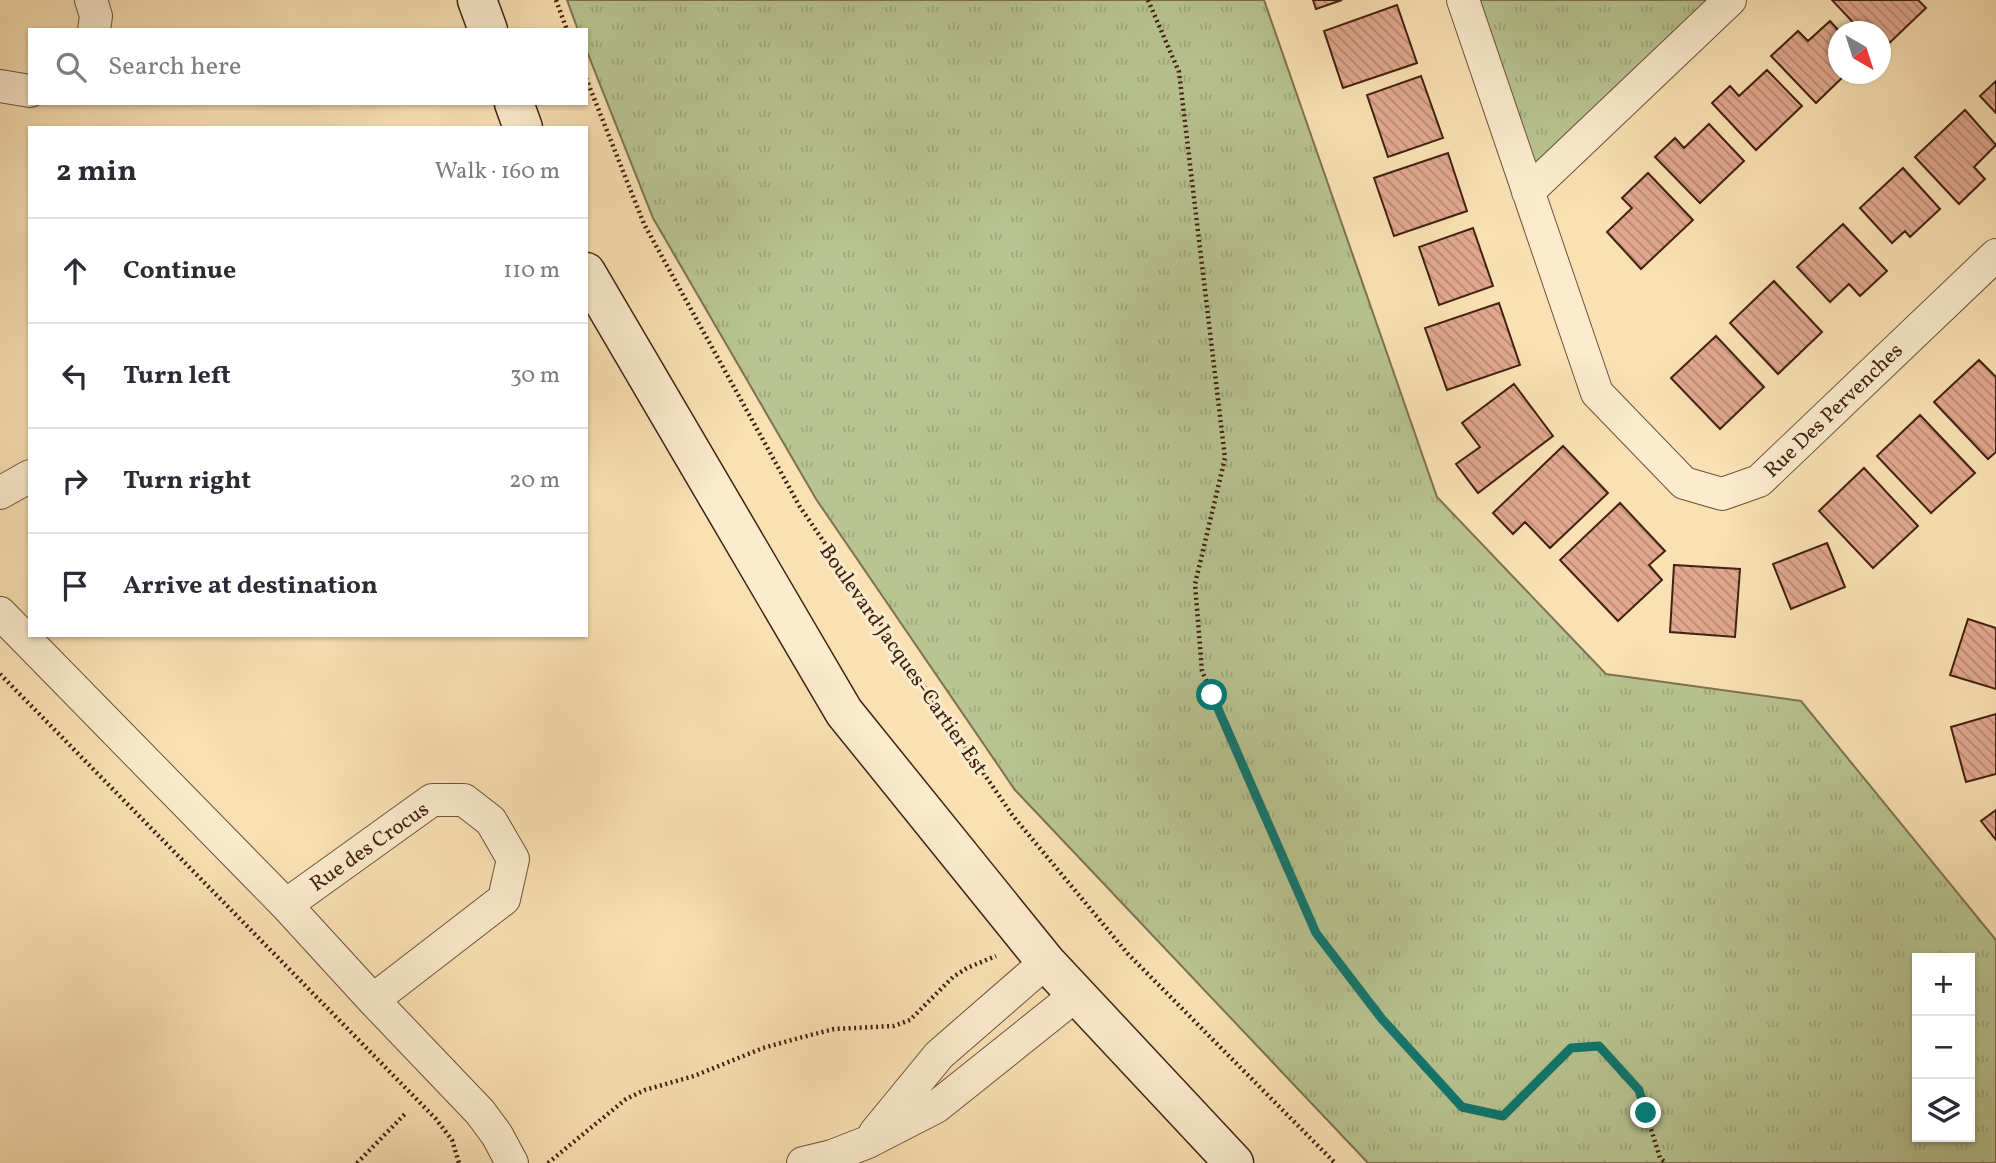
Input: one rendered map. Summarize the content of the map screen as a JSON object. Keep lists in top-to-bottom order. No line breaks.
{"streets":{"street":["Rue Des Pervenches","Rue des Crocus"],"path":["Boulevard Jacques-Cartier Est"]},"north":"bottom right","page":{"search":"Search here","heading":["2 min","Walk · 160 m"],"list":[["Continue","110 m"],["Turn left","30 m"],["Turn right","20 m"],"Arrive at destination"],"map_buttons":["+","−"]}}
